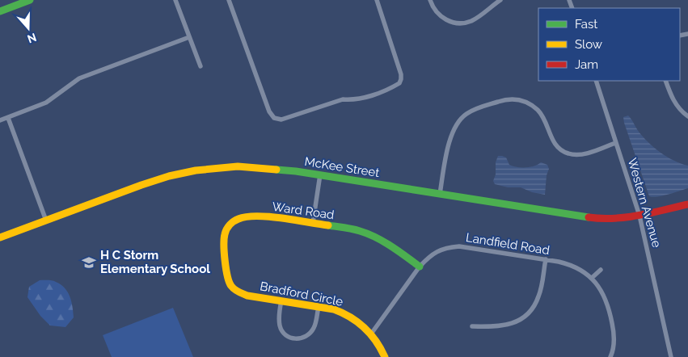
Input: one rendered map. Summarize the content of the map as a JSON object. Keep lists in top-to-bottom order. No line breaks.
{"streets":{"street":["McKee Street","Western Avenue","Ward Road","Landfield Road","Bradford Circle"]},"crossings":[["McKee Street","Western Avenue"],["Ward Road","Landfield Road"],["Ward Road","Bradford Circle"],["Landfield Road","Bradford Circle"]],"places":{"school or university":["H C Storm Elementary School"]},"legend":["Fast","Slow","Jam"],"north":"bottom"}
